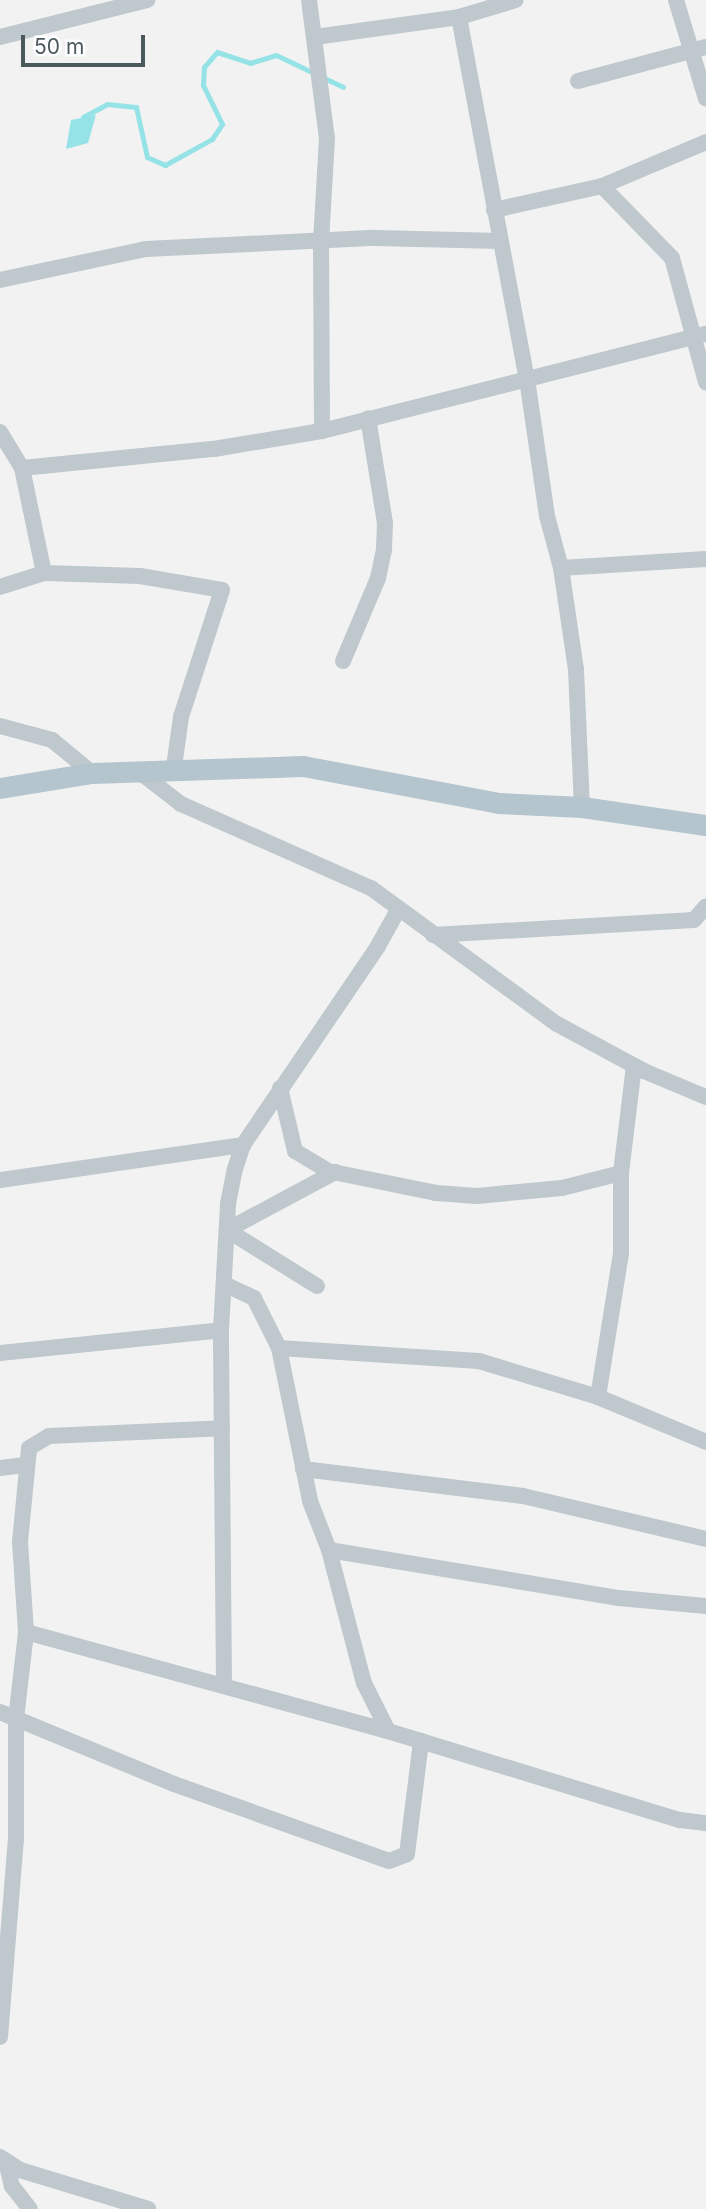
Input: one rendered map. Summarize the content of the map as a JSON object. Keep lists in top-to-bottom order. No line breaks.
{"scale_bar":"50 m"}
